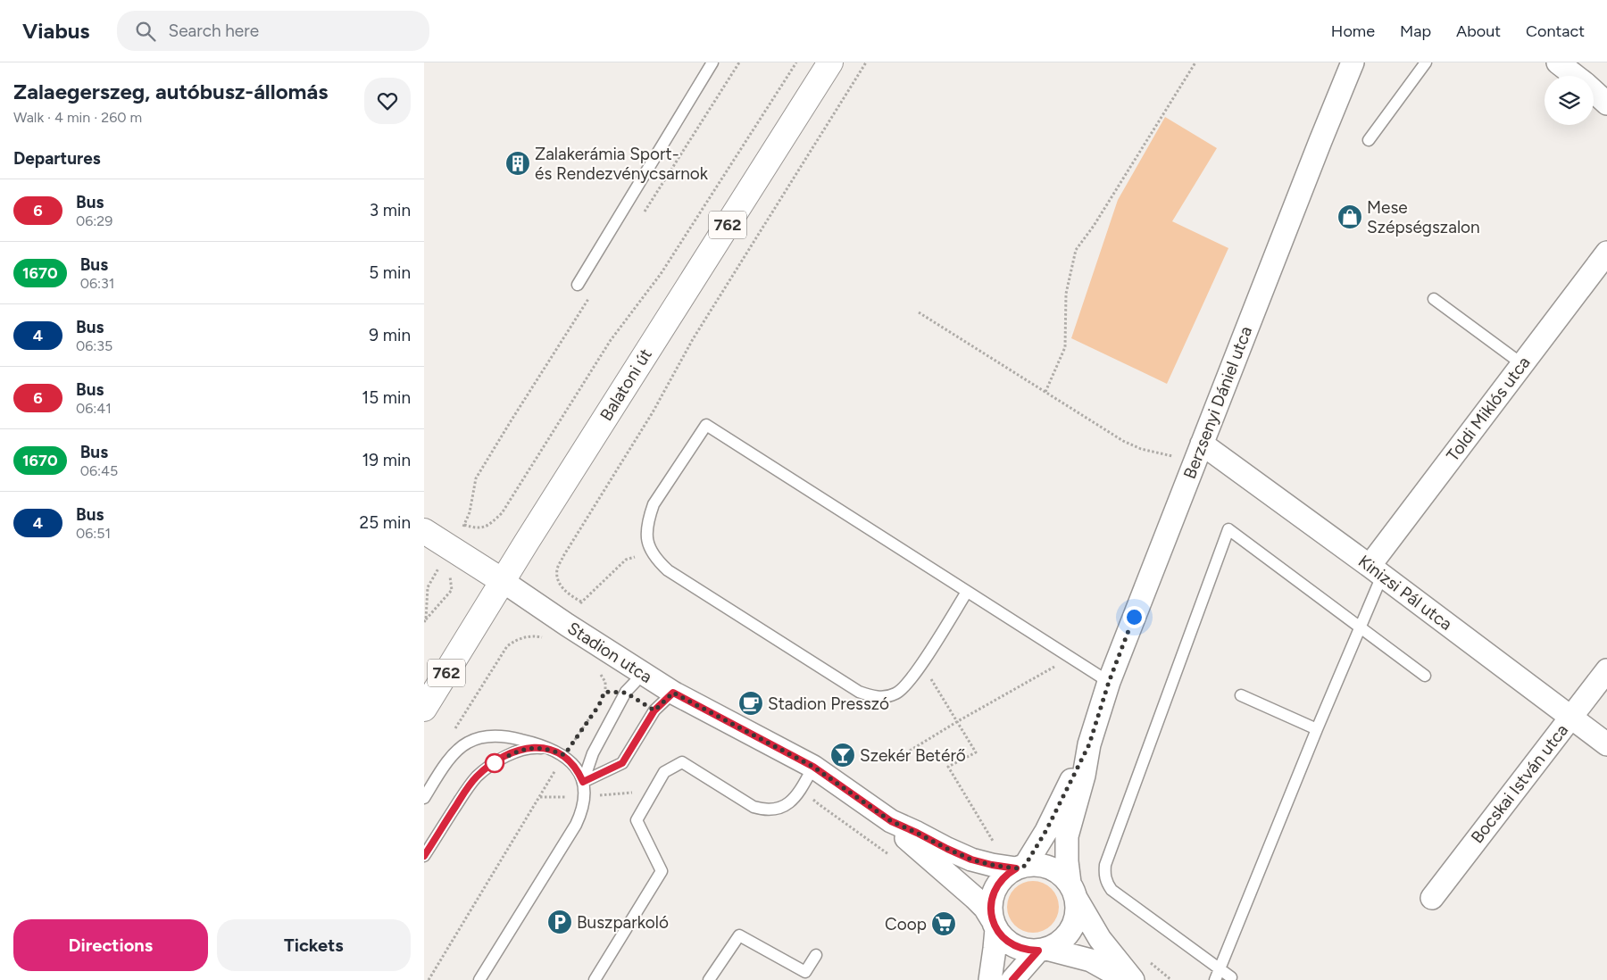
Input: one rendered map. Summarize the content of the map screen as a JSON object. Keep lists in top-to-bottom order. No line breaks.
{"streets":{"main road":["762","Balatoni út","Stadion utca"],"street":["Berzsenyi Dániel utca","Toldi Miklós utca","Kinizsi Pál utca","Bocskai István utca"]},"crossings":[["Balatoni út","Stadion utca"],["Berzsenyi Dániel utca","Kinizsi Pál utca"],["Berzsenyi Dániel utca","Stadion utca"],["Toldi Miklós utca","Kinizsi Pál utca"],["Kinizsi Pál utca","Bocskai István utca"]],"places":{"building":["Zalakerámia Sport- és Rendezvénycsarnok"],"shop":["Mese Szépségszalon"],"cafe":["Stadion Presszó"],"bar":["Szekér Betérő"],"parking":["Buszparkoló"],"supermarket":["Coop"]},"lines":["bus line 6"],"page":{"header":"Viabus","search":"Search here","nav":["Home","Map","About","Contact"],"heading":[["Zalaegerszeg, autóbusz-állomás","Walk · 4 min · 260 m"],"Departures"],"list":[{"mark":"6","name":"Bus","note":"06:29","value":"3 min"},{"mark":"1670","name":"Bus","note":"06:31","value":"5 min"},{"mark":"4","name":"Bus","note":"06:35","value":"9 min"},{"mark":"6","name":"Bus","note":"06:41","value":"15 min"},{"mark":"1670","name":"Bus","note":"06:45","value":"19 min"},{"mark":"4","name":"Bus","note":"06:51","value":"25 min"}],"buttons":["Directions","Tickets"]}}
